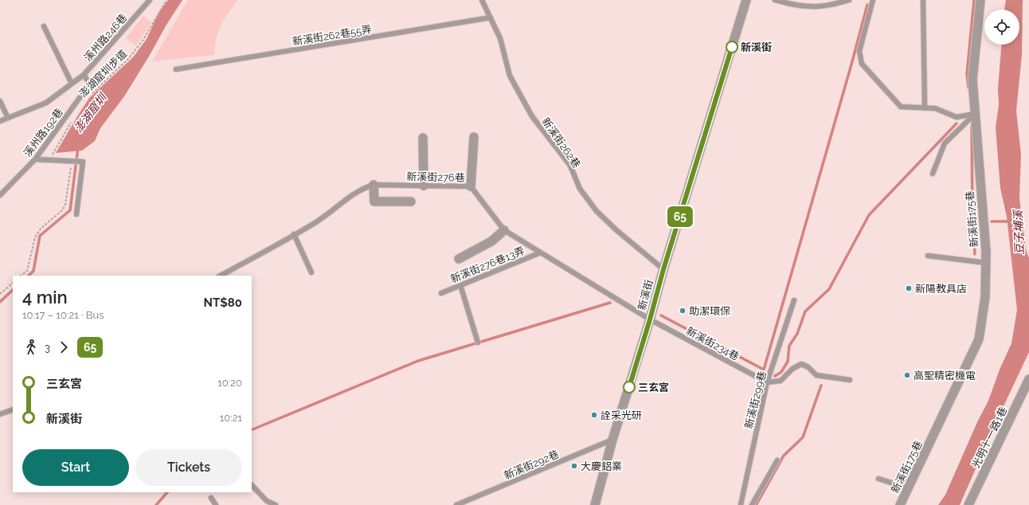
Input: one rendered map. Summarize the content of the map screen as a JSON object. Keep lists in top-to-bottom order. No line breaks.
{"streets":{"street":["新溪街175巷","新溪街","光明十一路1巷"],"lane":["新溪街262巷55弄","溪州路246巷","溪州路192巷","新溪街262巷","新溪街276巷","新溪街276巷13弄","新溪街234巷","新溪街299巷","新溪街292巷"],"path":["澎湖窟圳步道"]},"crossings":[["新溪街262巷55弄","新溪街262巷"],["溪州路246巷","溪州路192巷"],["新溪街262巷","新溪街"],["新溪街276巷","新溪街276巷13弄"],["新溪街276巷","新溪街"],["新溪街276巷","新溪街234巷"],["新溪街","新溪街234巷"],["新溪街","新溪街292巷"],["新溪街234巷","新溪街299巷"]],"water":["澎湖窟圳","豆子埔溪"],"places":["新溪街","新陽教具店","助潔環保","高聖精密機電","三玄宮","詮采光研","大慶鋁業"],"lines":["bus line 65"],"page":{"on_map":"65","heading":["4 min","10:17 – 10:21 · Bus","NT$80"],"legs":["3","65"],"list":[{"name":"三玄宮","value":"10:20"},{"name":"新溪街","value":"10:21"}],"buttons":["Start","Tickets"]}}
